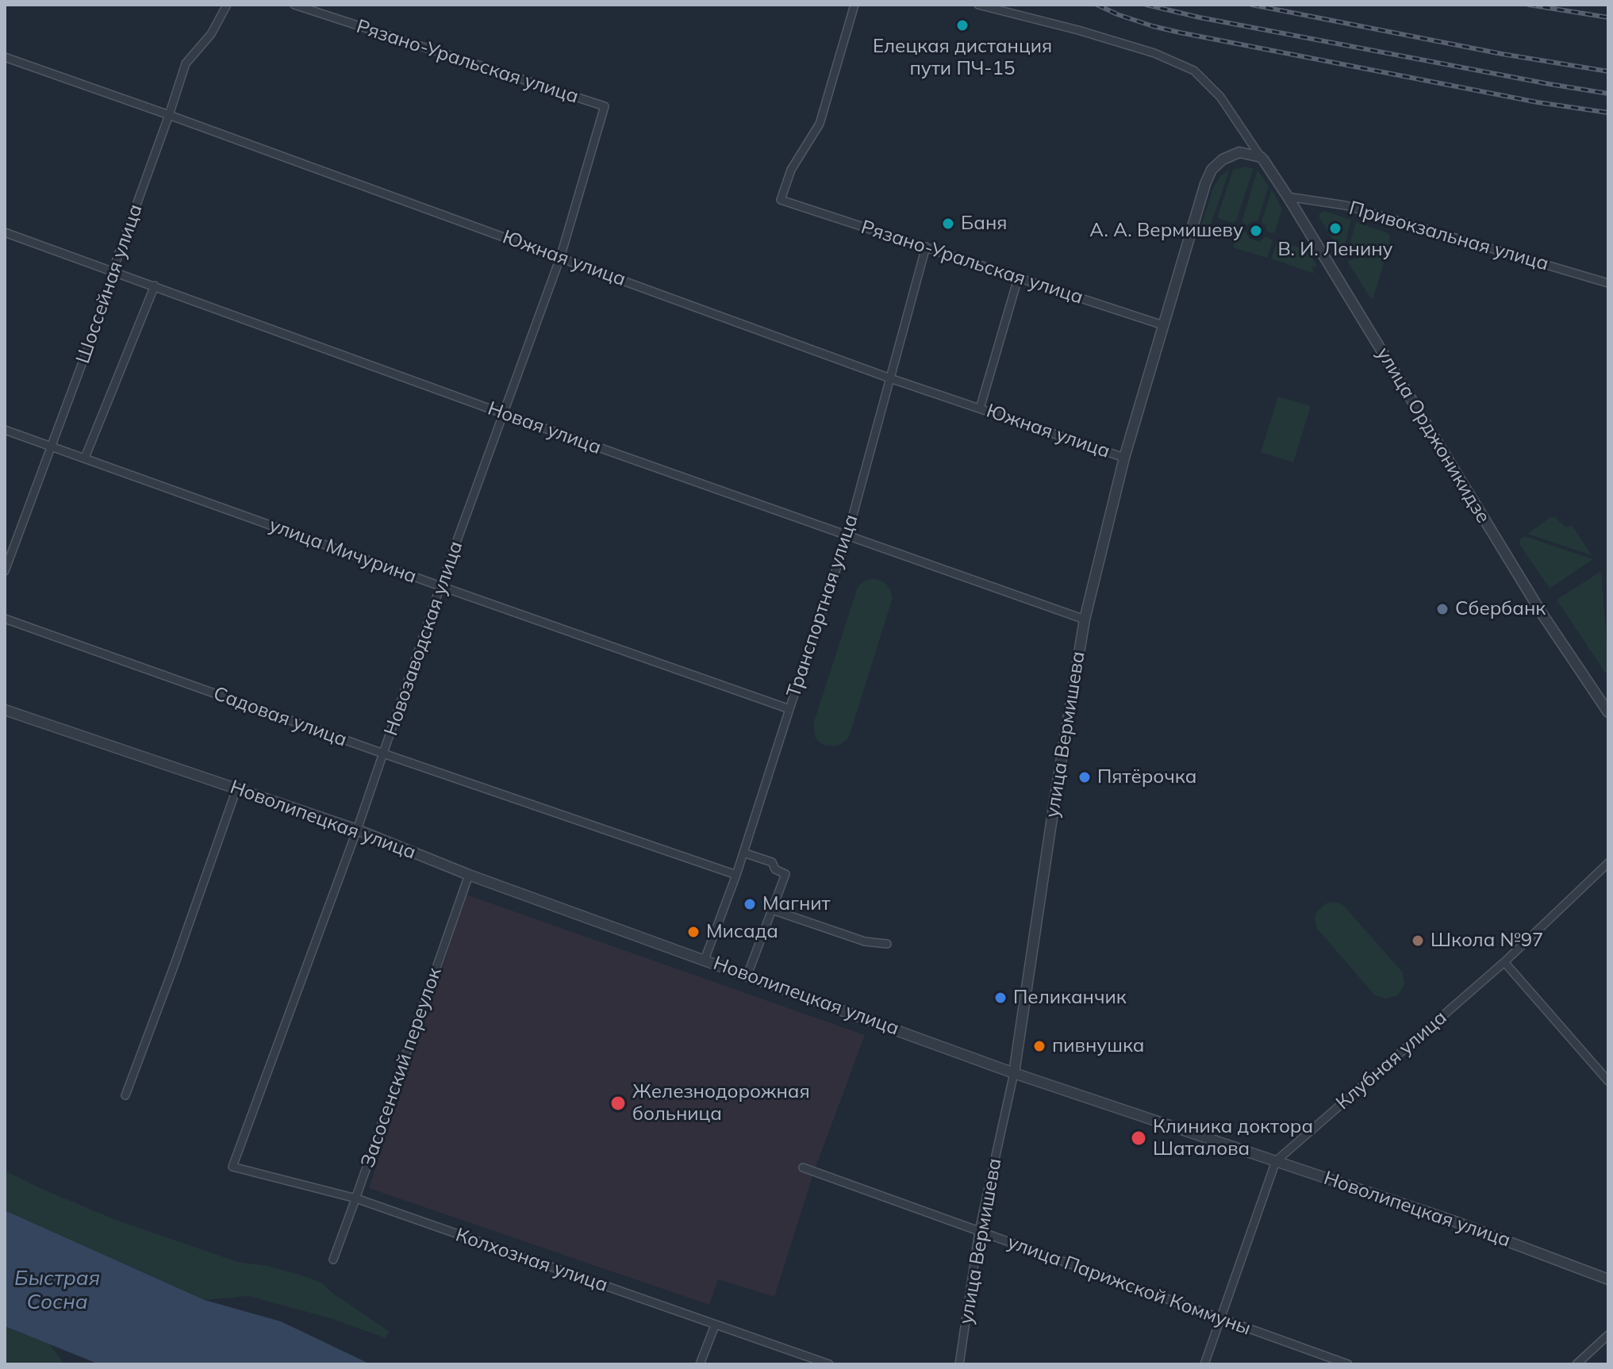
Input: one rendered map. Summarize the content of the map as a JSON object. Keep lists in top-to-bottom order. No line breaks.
{"streets":{"street":["Рязано-Уральская улица","Привокзальная улица","Южная улица","Шоссейная улица","Новая улица","улица Орджоникидзе","улица Мичурина","Транспортная улица","Новозаводская улица","Садовая улица","улица Вермишева","Новолипецкая улица","Клубная улица","Засосенский переулок","Колхозная улица","улица Парижской Коммуны"]},"crossings":[["Рязано-Уральская улица","Транспортная улица"],["Рязано-Уральская улица","Новозаводская улица"],["Рязано-Уральская улица","улица Вермишева"],["Привокзальная улица","улица Орджоникидзе"],["Южная улица","Шоссейная улица"],["Южная улица","Транспортная улица"],["Южная улица","Новозаводская улица"],["Южная улица","улица Вермишева"],["Шоссейная улица","Новая улица"],["Шоссейная улица","улица Мичурина"],["Новая улица","Транспортная улица"],["Новая улица","Новозаводская улица"],["Новая улица","улица Вермишева"],["улица Орджоникидзе","улица Вермишева"],["улица Мичурина","Транспортная улица"],["улица Мичурина","Новозаводская улица"],["Транспортная улица","Садовая улица"],["Транспортная улица","Новолипецкая улица"],["Новозаводская улица","Садовая улица"],["Новозаводская улица","Новолипецкая улица"],["Новозаводская улица","Колхозная улица"],["улица Вермишева","Новолипецкая улица"],["улица Вермишева","улица Парижской Коммуны"],["Новолипецкая улица","Клубная улица"],["Новолипецкая улица","Засосенский переулок"],["Клубная улица","улица Парижской Коммуны"],["Засосенский переулок","Колхозная улица"]],"water":["Быстрая Сосна"],"places":["Елецкая дистанция пути ПЧ-15","Баня","В. И. Ленину","А. А. Вермишеву","Сбербанк","Пятёрочка","Магнит","Мисада","Школа №97","Пеликанчик","пивнушка","Железнодорожная больница","Клиника доктора Шаталова"]}
